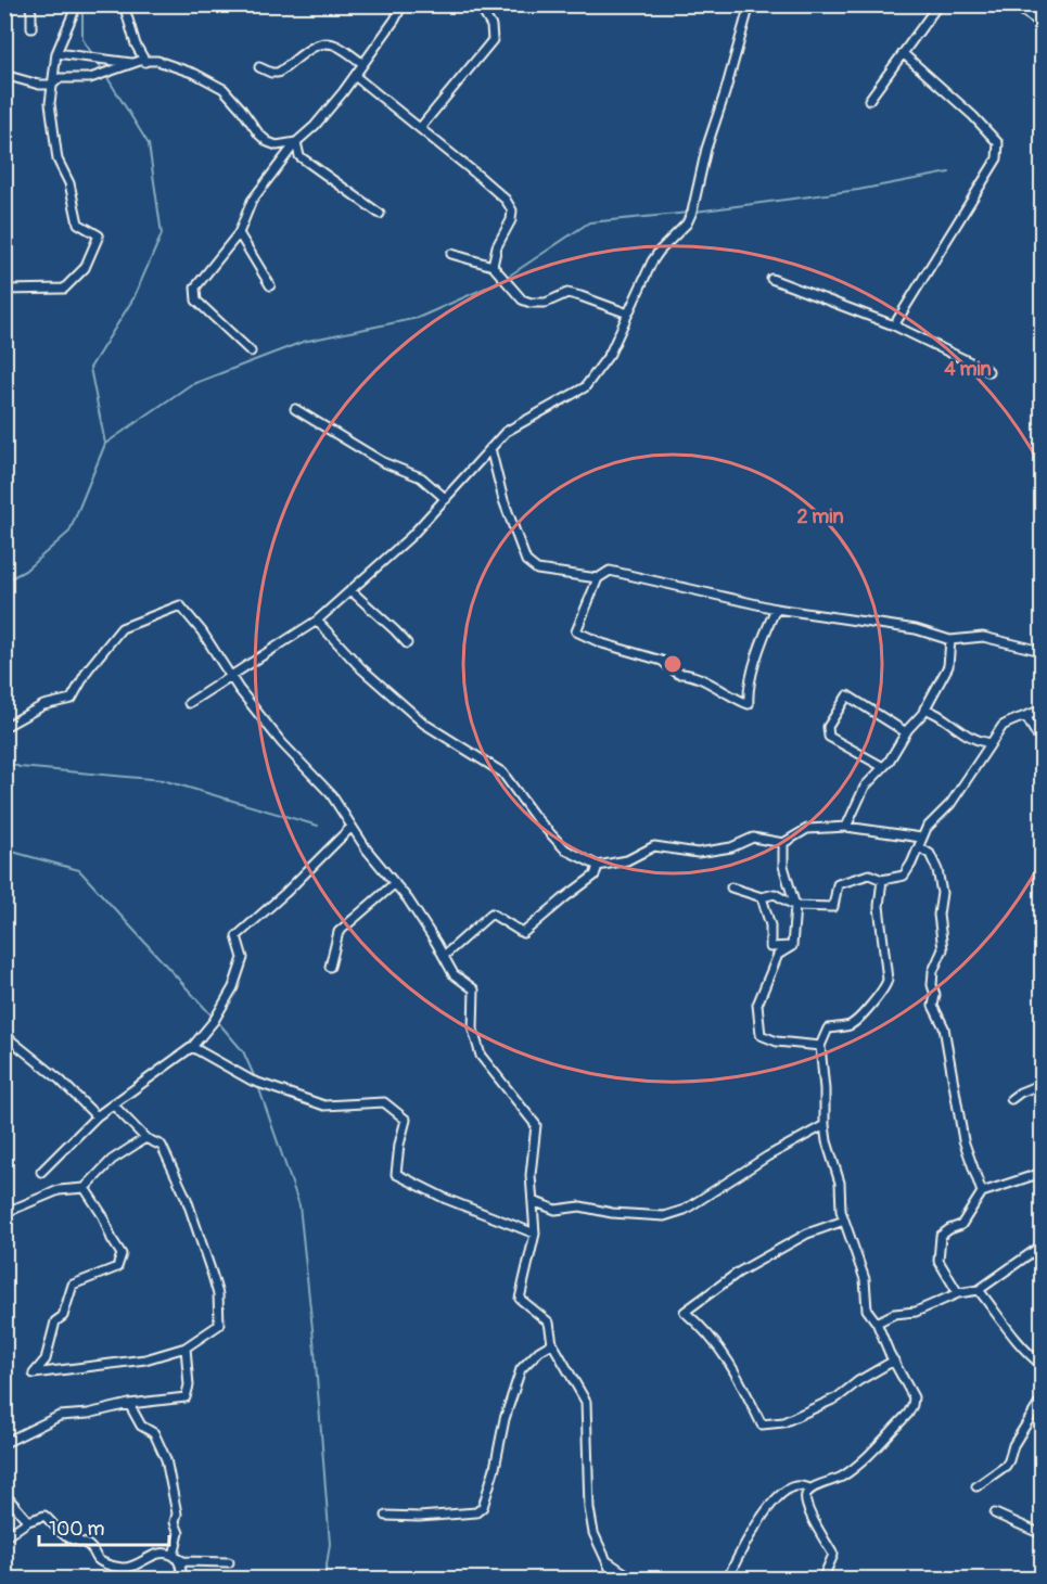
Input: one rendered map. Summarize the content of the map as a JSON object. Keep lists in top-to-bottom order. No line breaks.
{"scale_bar":"100 m","rings":["4 min","2 min"]}
